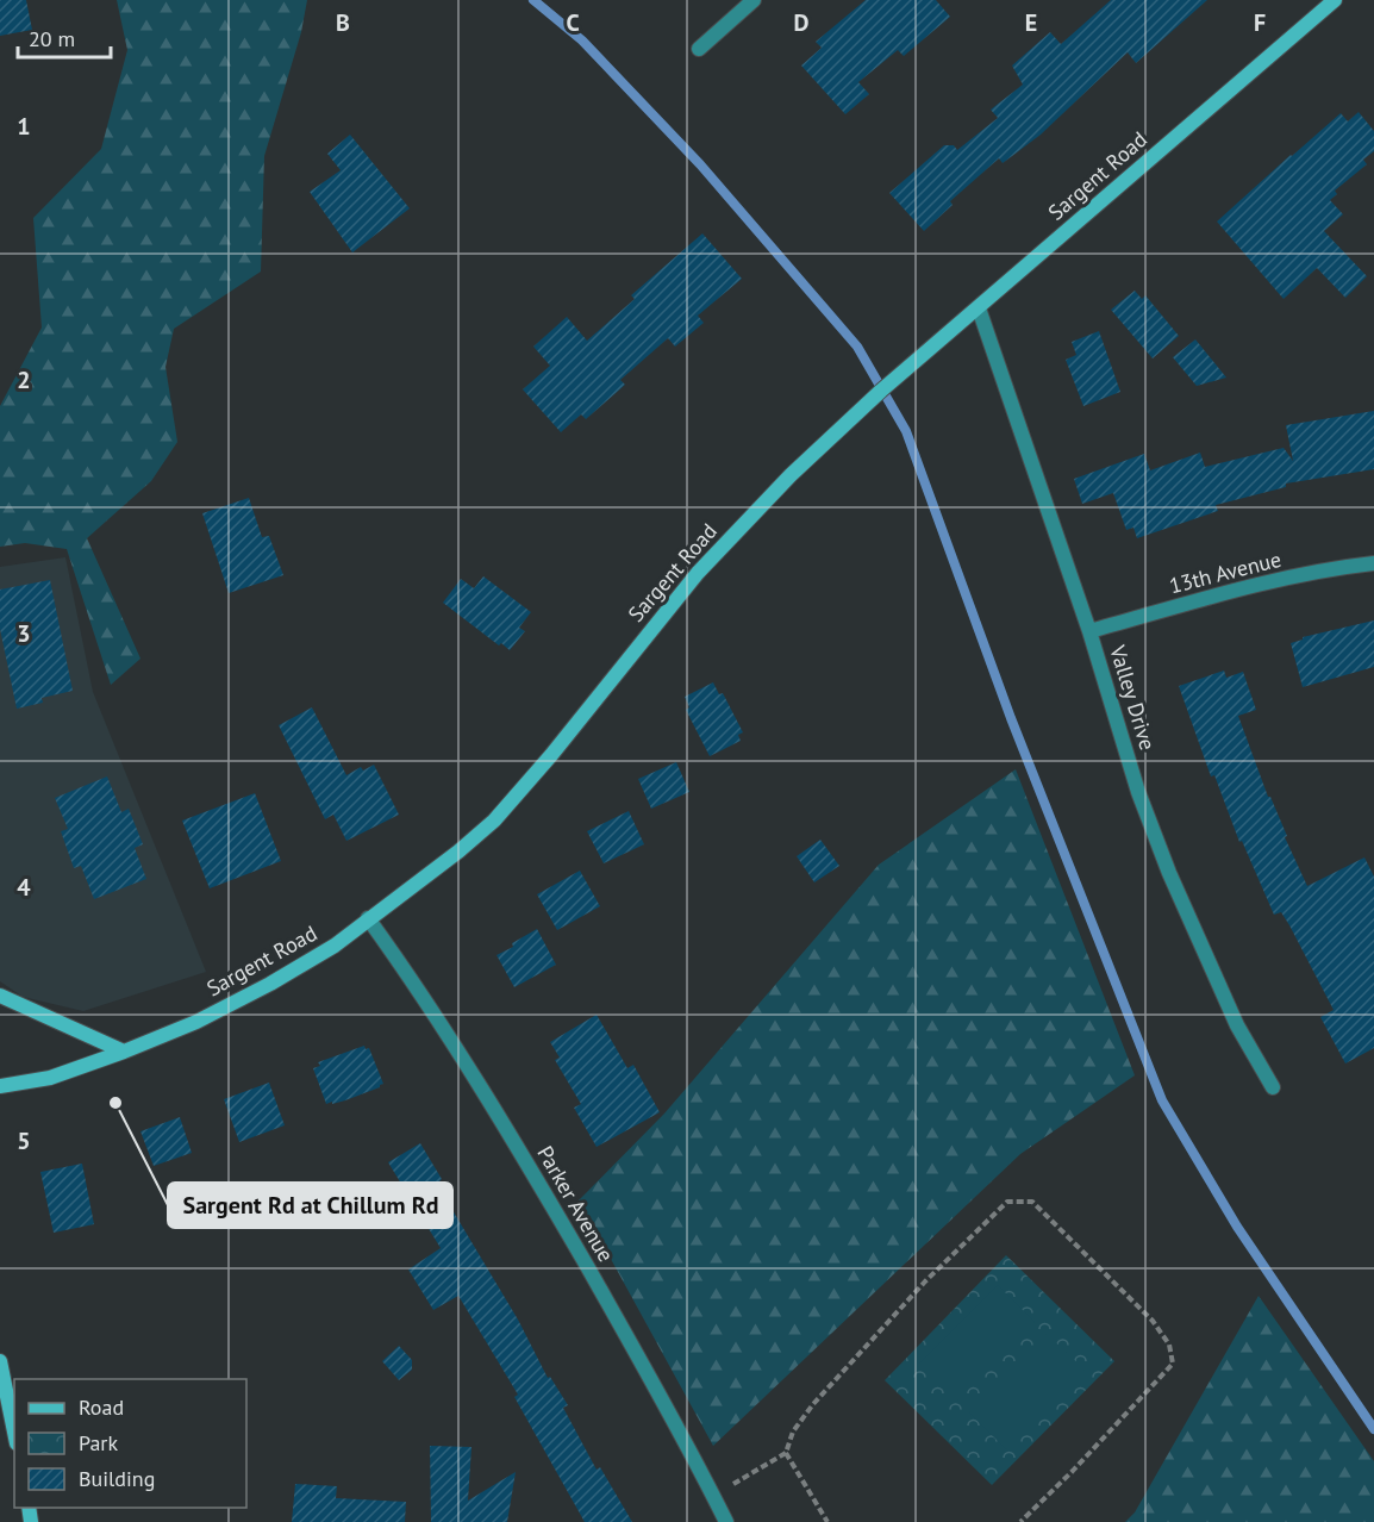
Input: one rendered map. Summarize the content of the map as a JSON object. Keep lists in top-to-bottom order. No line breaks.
{"streets":{"main road":["Sargent Road"],"street":["13th Avenue","Valley Drive","Parker Avenue"]},"crossings":[["Sargent Road","Valley Drive"],["Sargent Road","Parker Avenue"],["13th Avenue","Valley Drive"]],"places":["Sargent Rd at Chillum Rd"],"legend":["Road","Park","Building"],"scale_bar":"20 m","grid":{"columns":["B","C","D","E","F"],"rows":["1","2","3","4","5"]}}
